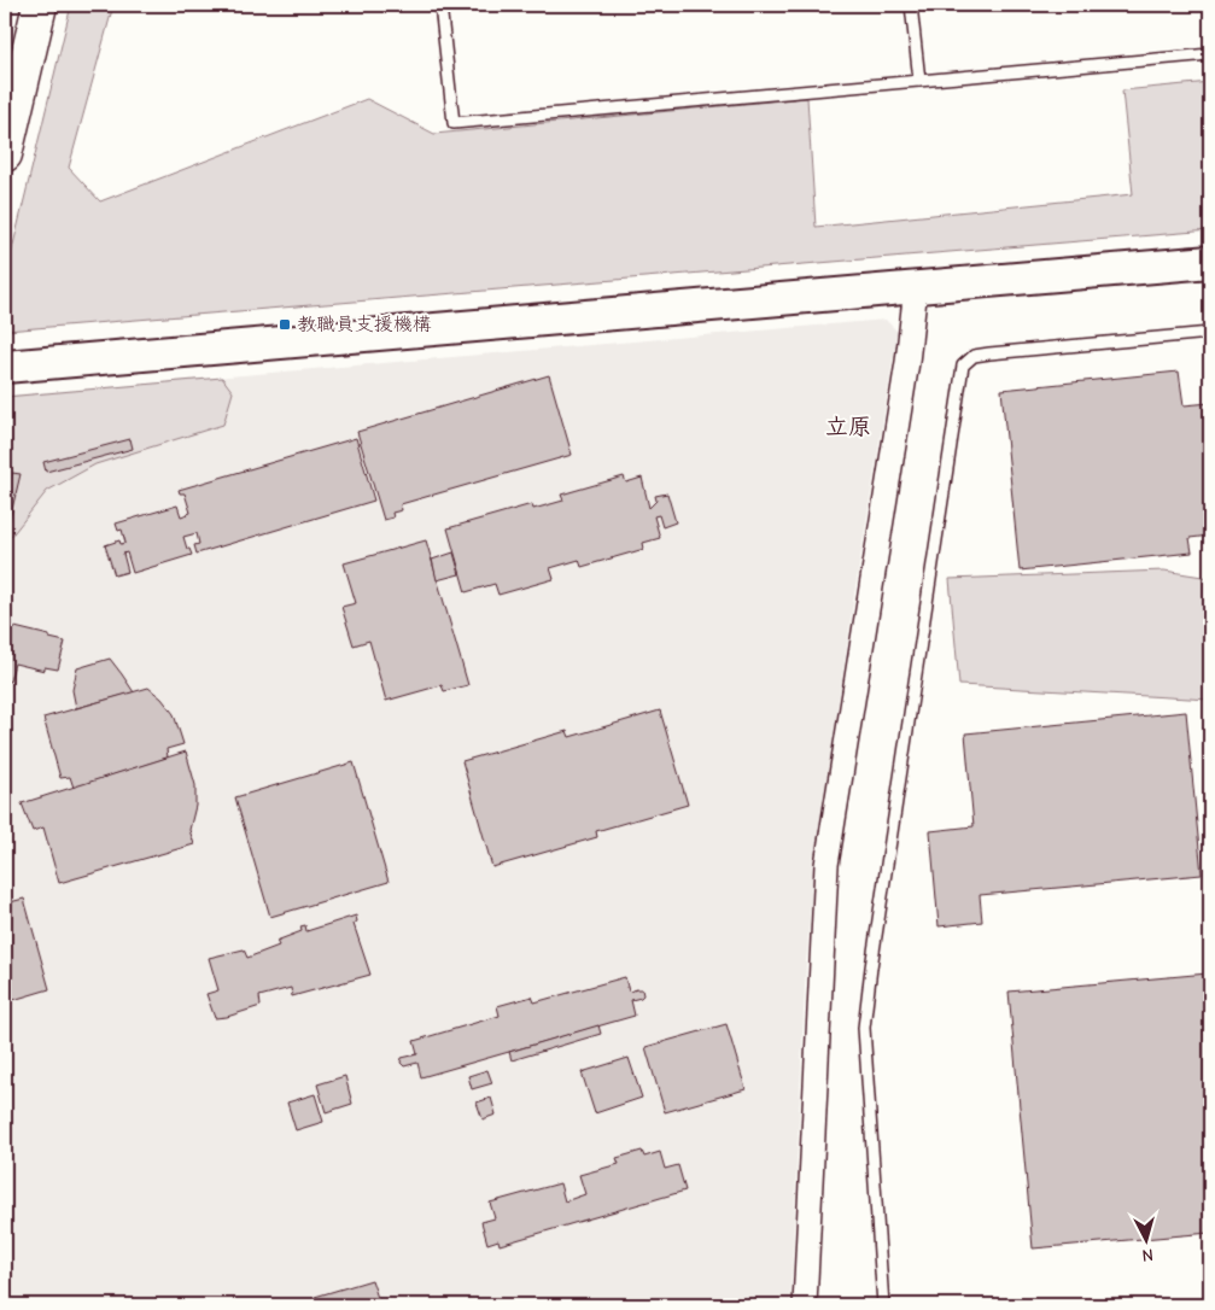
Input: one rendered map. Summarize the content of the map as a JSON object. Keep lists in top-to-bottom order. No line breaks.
{"districts":["立原"],"places":{"transit":["教職員支援機構"]},"north":"bottom"}
